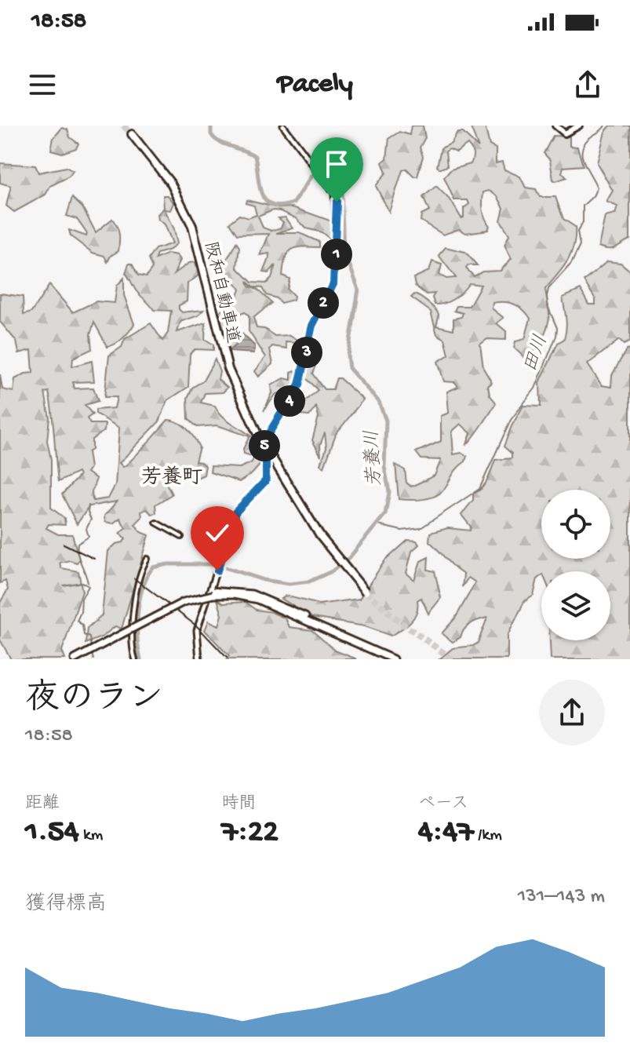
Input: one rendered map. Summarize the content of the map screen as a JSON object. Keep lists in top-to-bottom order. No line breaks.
{"streets":{"highway":["阪和自動車道"]},"districts":["芳養町"],"water":["田川","芳養川"],"page":{"status":"18:58","header":"Pacely","pins":["1","2","3","4","5"],"heading":["夜のラン","18:58"],"stats":[["距離","1.54 km"],["時間","7:22"],["ペース","4:47 /km"]],"chart":["獲得標高","131–143 m"]}}
